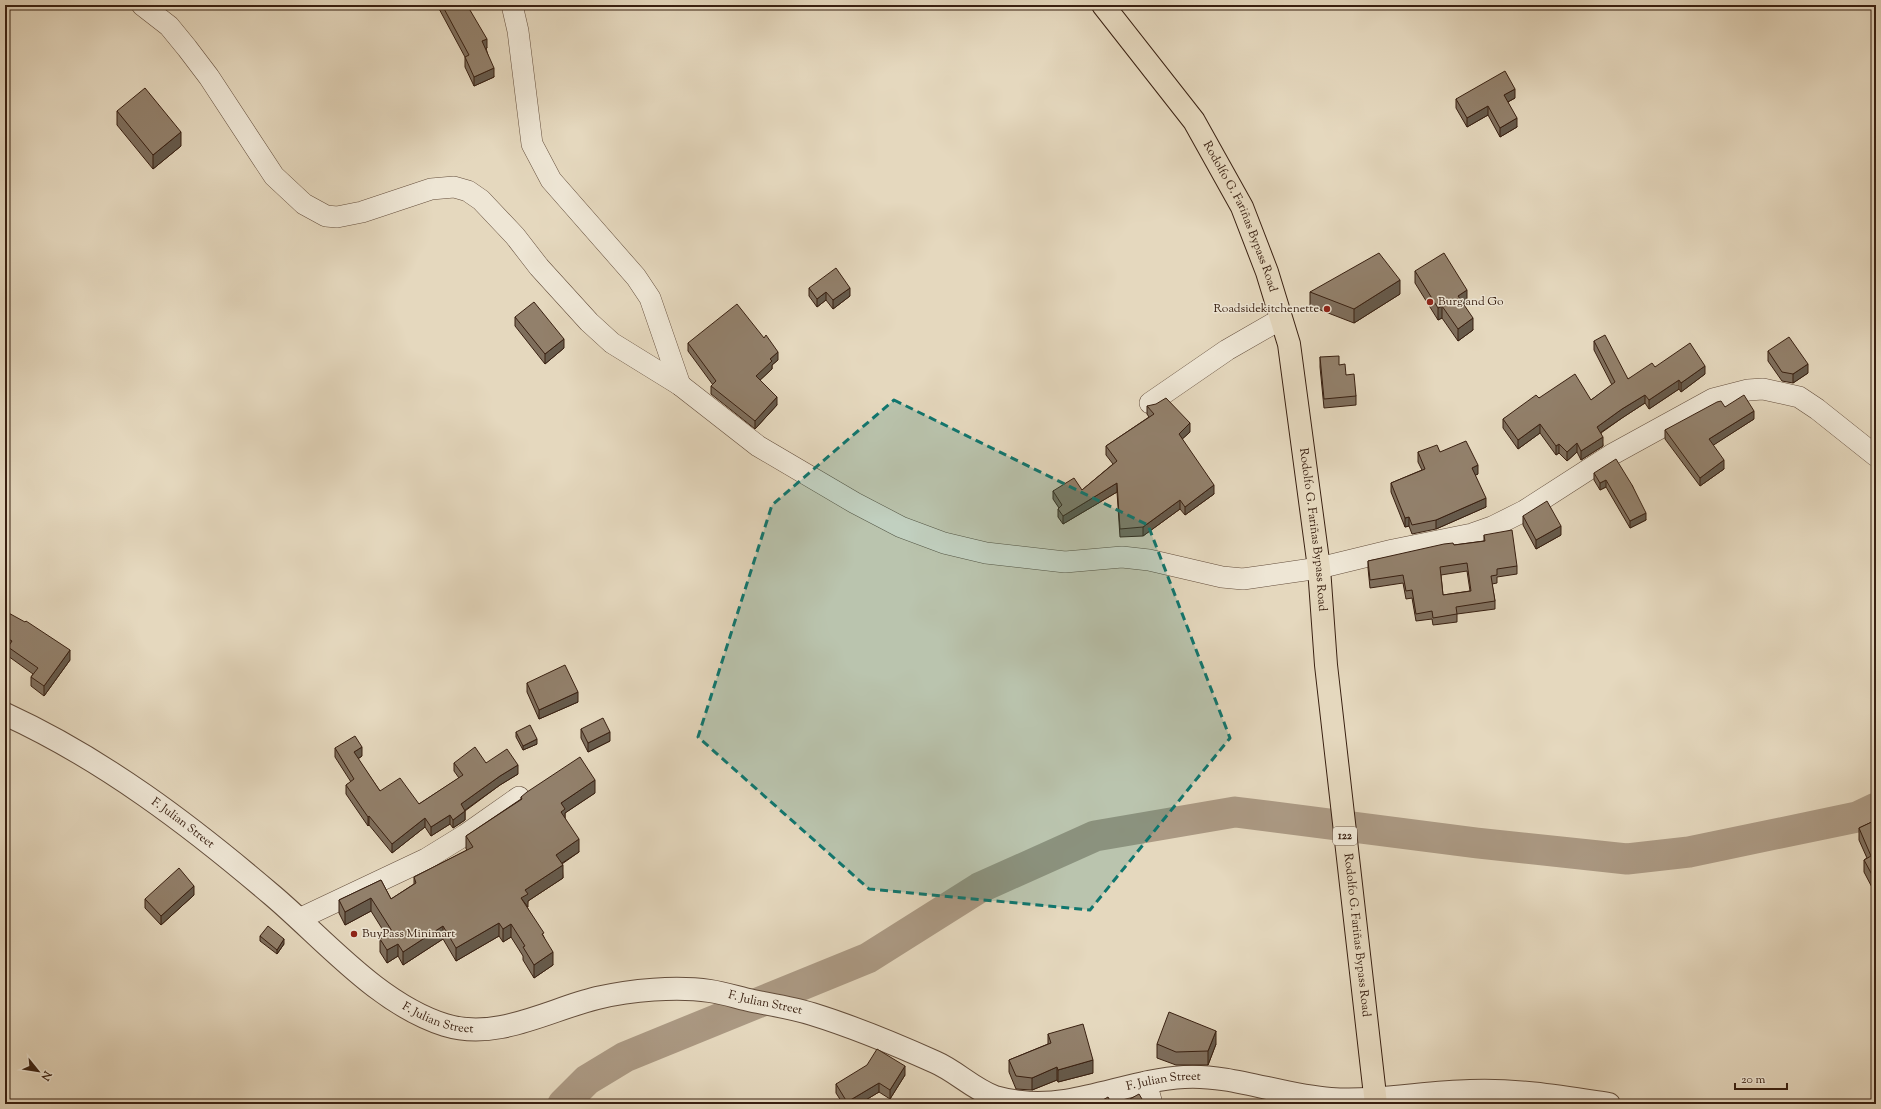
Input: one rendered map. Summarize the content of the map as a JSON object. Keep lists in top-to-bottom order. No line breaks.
{"streets":{"main road":["Rodolfo G. Fariñas Bypass Road","122"],"street":["F. Julian Street"]},"crossings":[["Rodolfo G. Fariñas Bypass Road","F. Julian Street"]],"places":["Burg and Go","Roadsidekitchenette","BuyPass Minimart"],"scale_bar":"20 m","north":"bottom right"}
